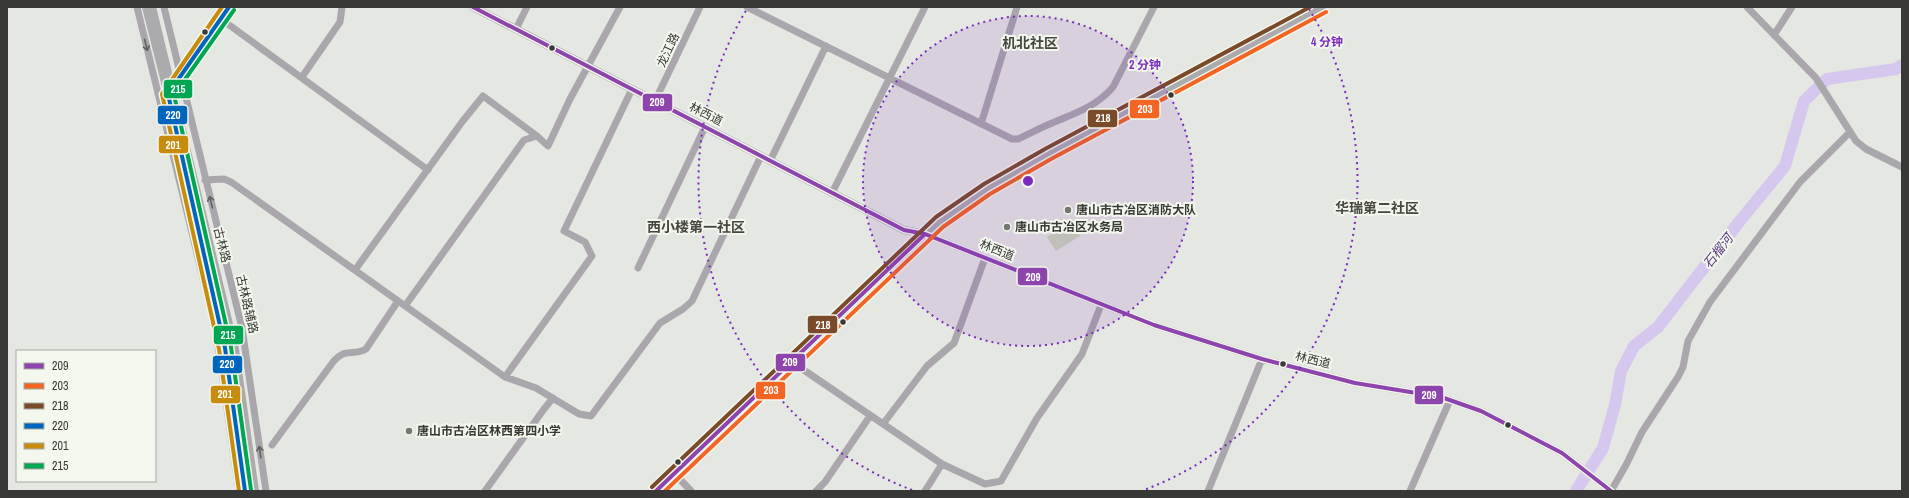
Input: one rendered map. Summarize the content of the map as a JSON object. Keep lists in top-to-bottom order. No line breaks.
{"streets":{"main road":["林西道","古林路"],"street":["龙江路","古林路辅路"]},"crossings":[["龙江路","林西道"]],"districts":["机北社区","华瑞第二社区","西小楼第一社区"],"water":["石榴河"],"places":["唐山市古冶区消防大队","唐山市古冶区水务局","唐山市古冶区林西第四小学"],"lines":["transit line 209","transit line 218","transit line 220","transit line 201","transit line 215","transit line 203"],"legend":["209","203","218","220","201","215"],"rings":["4 分钟","2 分钟"]}
